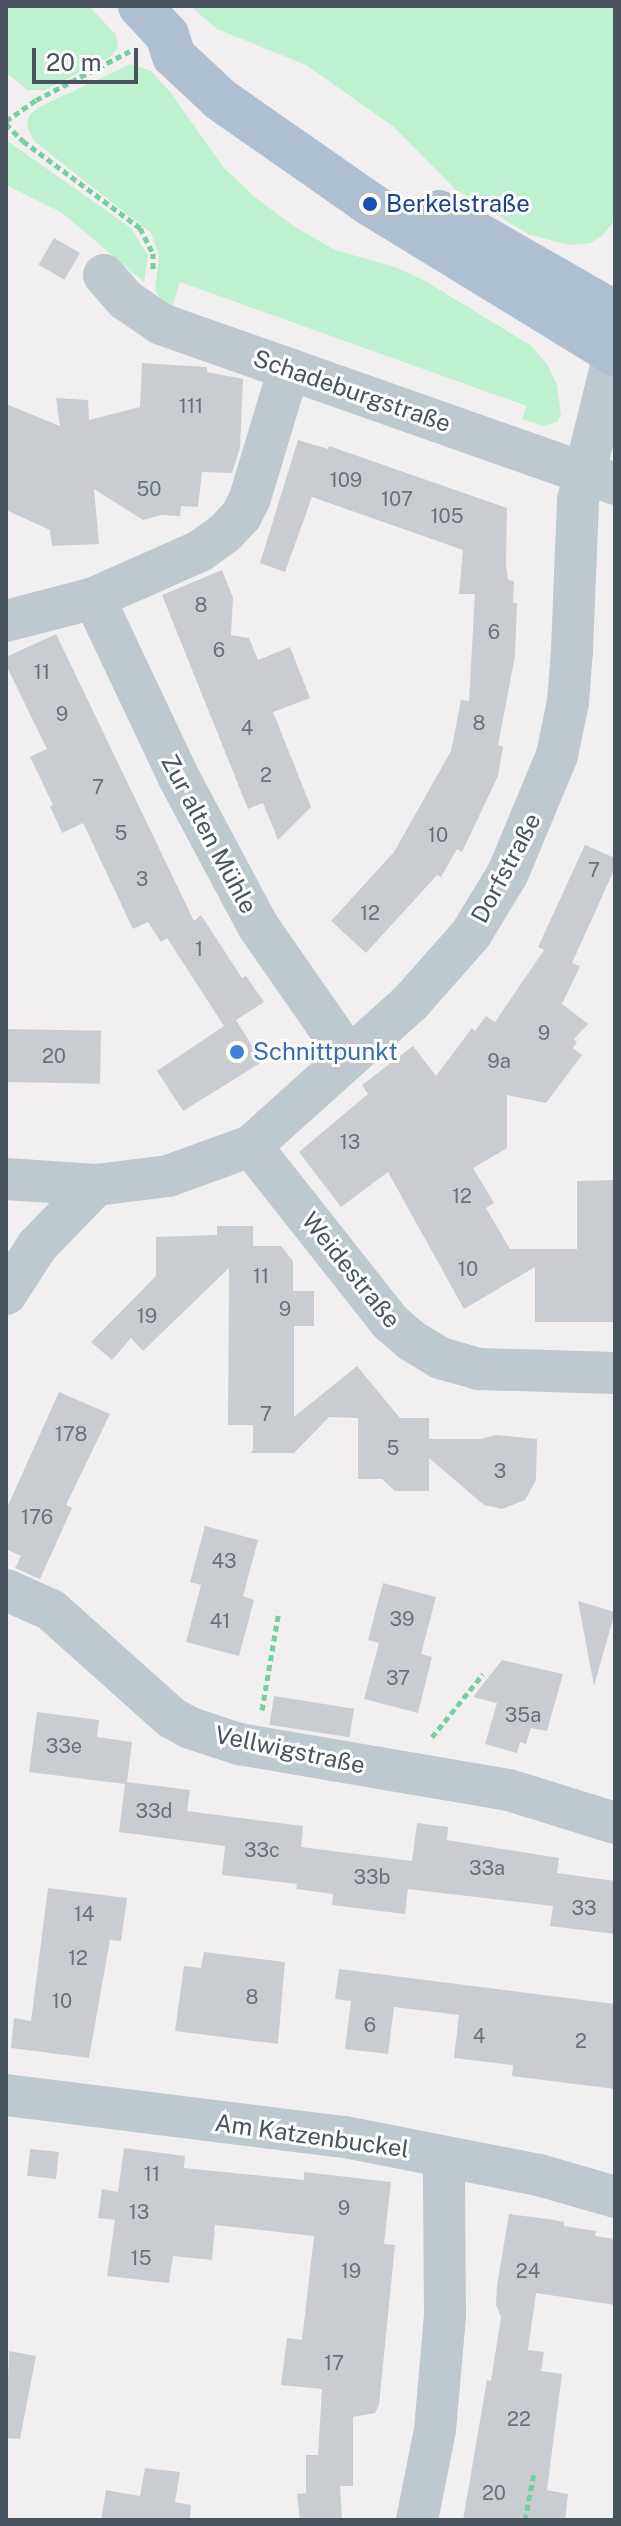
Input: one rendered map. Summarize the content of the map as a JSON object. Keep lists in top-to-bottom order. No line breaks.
{"streets":{"street":["Schadeburgstraße","Zur alten Mühle","Dorfstraße","Weidestraße","Vellwigstraße","Am Katzenbuckel"]},"crossings":[["Schadeburgstraße","Dorfstraße"],["Zur alten Mühle","Dorfstraße"],["Dorfstraße","Weidestraße"]],"places":["Berkelstraße","Schnittpunkt"],"house_numbers":["111","109","50","107","105","8","6","6","11","9","8","4","2","7","5","10","7","3","12","1","9","20","9a","13","12","10","11","9","19","7","178","5","3","176","43","39","41","37","35a","33e","33d","33c","33a","33b","33","14","12","8","10","6","4","2","11","9","13","15","19","24","17","22","20"],"scale_bar":"20 m"}
